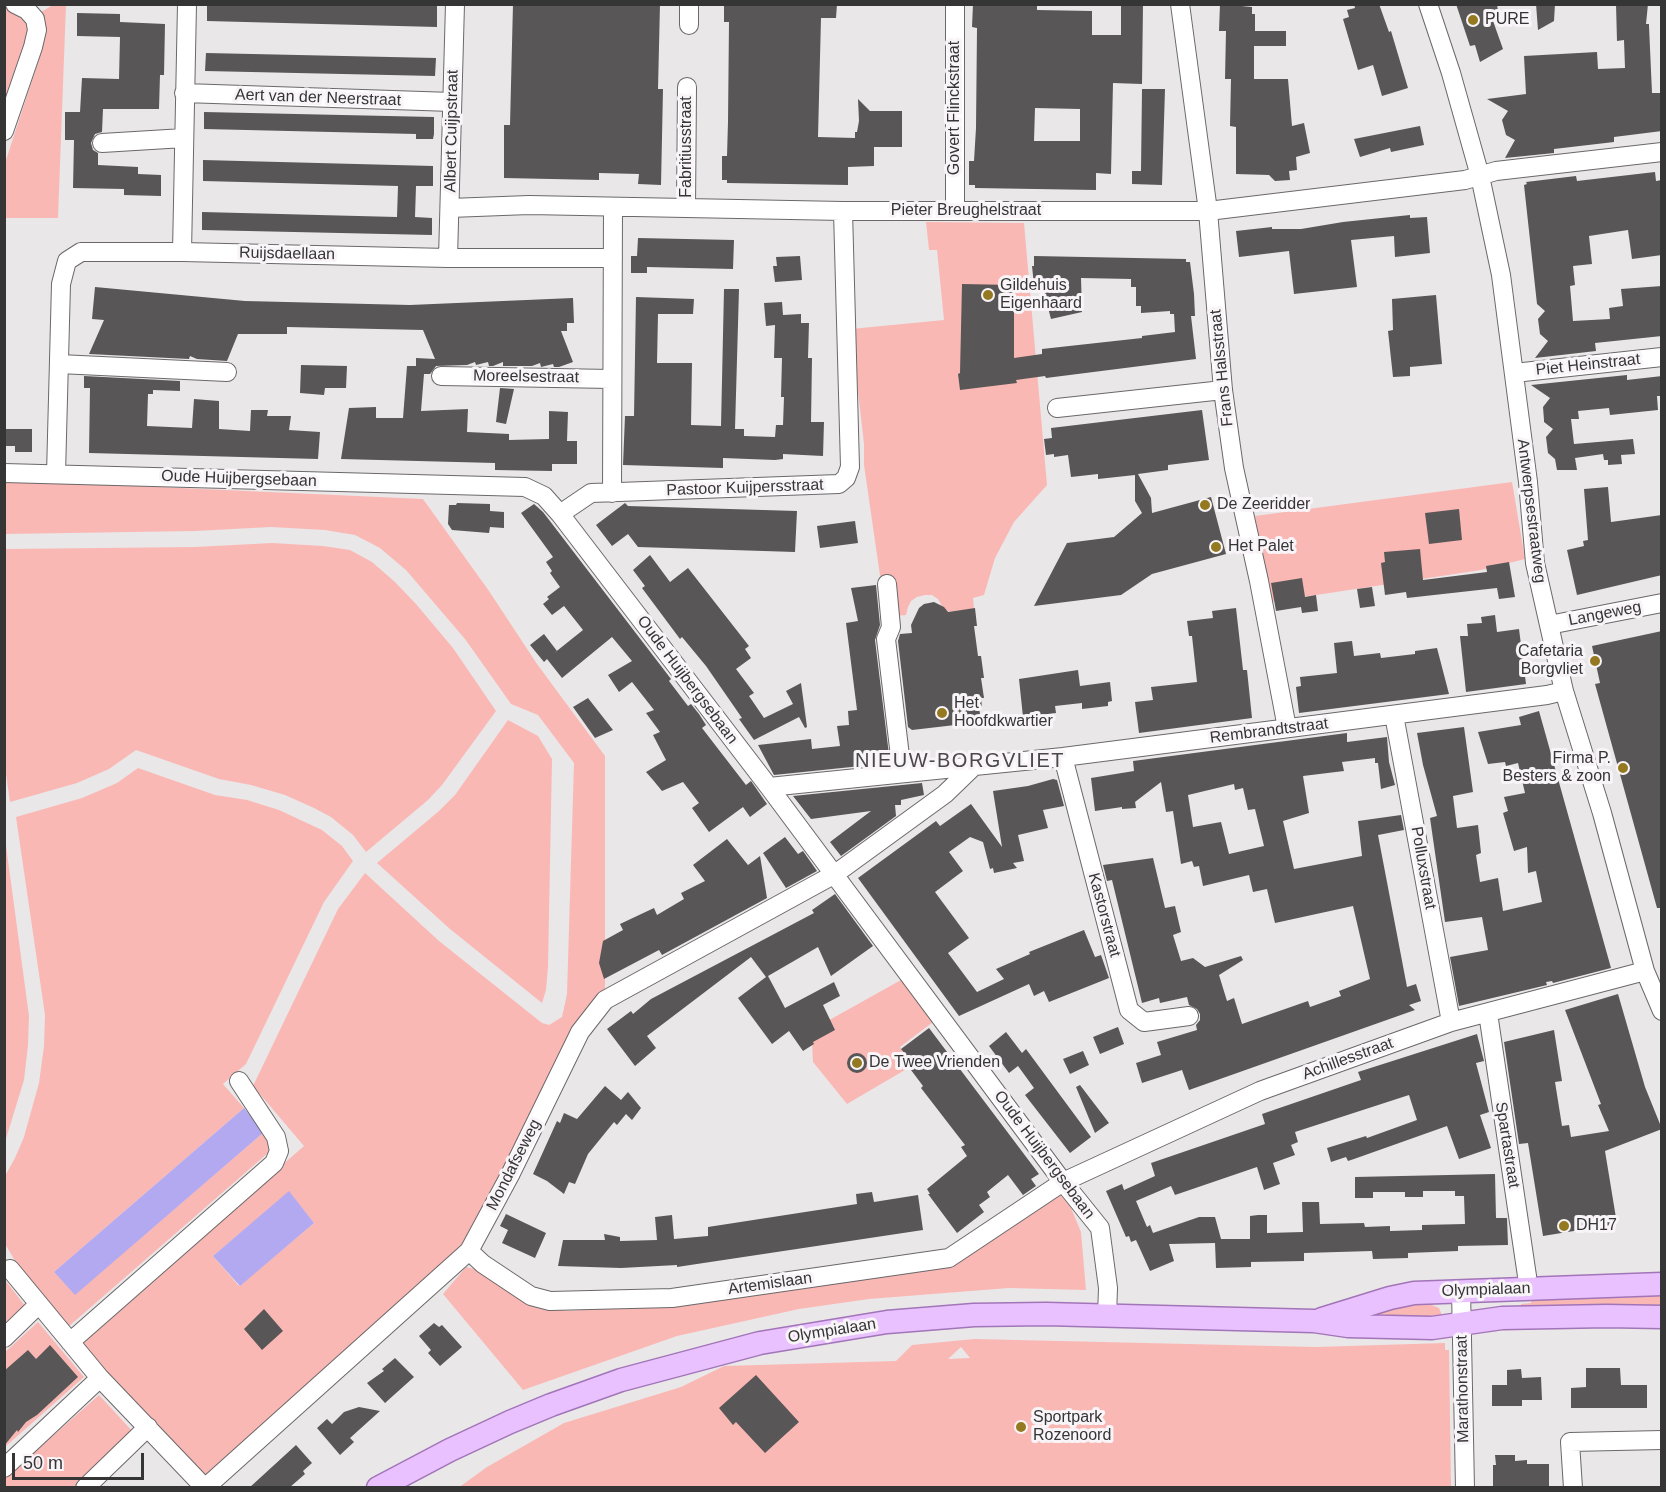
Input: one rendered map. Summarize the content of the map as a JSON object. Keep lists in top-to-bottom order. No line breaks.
{"streets":{"main road":["Olympialaan"],"street":["Aert van der Neerstraat","Govert Flinckstraat","Albert Cuijpstraat","Fabritiusstraat","Pieter Breughelstraat","Ruijsdaellaan","Piet Heinstraat","Frans Halsstraat","Moreelsestraat","Oude Huijbergsebaan","Pastoor Kuijpersstraat","Antwerpsestraatweg","Langeweg","Rembrandtstraat","Polluxstraat","Kastorstraat","Achillesstraat","Spartastraat","Mondafseweg","Artemislaan","Marathonstraat"]},"crossings":[["Aert van der Neerstraat","Albert Cuijpstraat"],["Govert Flinckstraat","Pieter Breughelstraat"],["Albert Cuijpstraat","Pieter Breughelstraat"],["Albert Cuijpstraat","Ruijsdaellaan"],["Fabritiusstraat","Pieter Breughelstraat"],["Pieter Breughelstraat","Frans Halsstraat"],["Pieter Breughelstraat","Pastoor Kuijpersstraat"],["Pieter Breughelstraat","Antwerpsestraatweg"],["Ruijsdaellaan","Oude Huijbergsebaan"],["Piet Heinstraat","Antwerpsestraatweg"],["Frans Halsstraat","Rembrandtstraat"],["Oude Huijbergsebaan","Pastoor Kuijpersstraat"],["Oude Huijbergsebaan","Rembrandtstraat"],["Oude Huijbergsebaan","Achillesstraat"],["Oude Huijbergsebaan","Mondafseweg"],["Oude Huijbergsebaan","Artemislaan"],["Oude Huijbergsebaan","Olympialaan"],["Antwerpsestraatweg","Langeweg"],["Antwerpsestraatweg","Rembrandtstraat"],["Antwerpsestraatweg","Achillesstraat"],["Rembrandtstraat","Polluxstraat"],["Rembrandtstraat","Kastorstraat"],["Polluxstraat","Achillesstraat"],["Achillesstraat","Spartastraat"],["Achillesstraat","Artemislaan"],["Mondafseweg","Artemislaan"],["Olympialaan","Marathonstraat"]],"districts":["NIEUW-BORGVLIET"],"places":["PURE","Gildehuis Eigenhaard","De Zeeridder","Het Palet","Cafetaria Borgvliet","Het Hoofdkwartier","Firma P. Besters & zoon","De Twee Vrienden","DH17","Sportpark Rozenoord"],"scale_bar":"50 m"}
